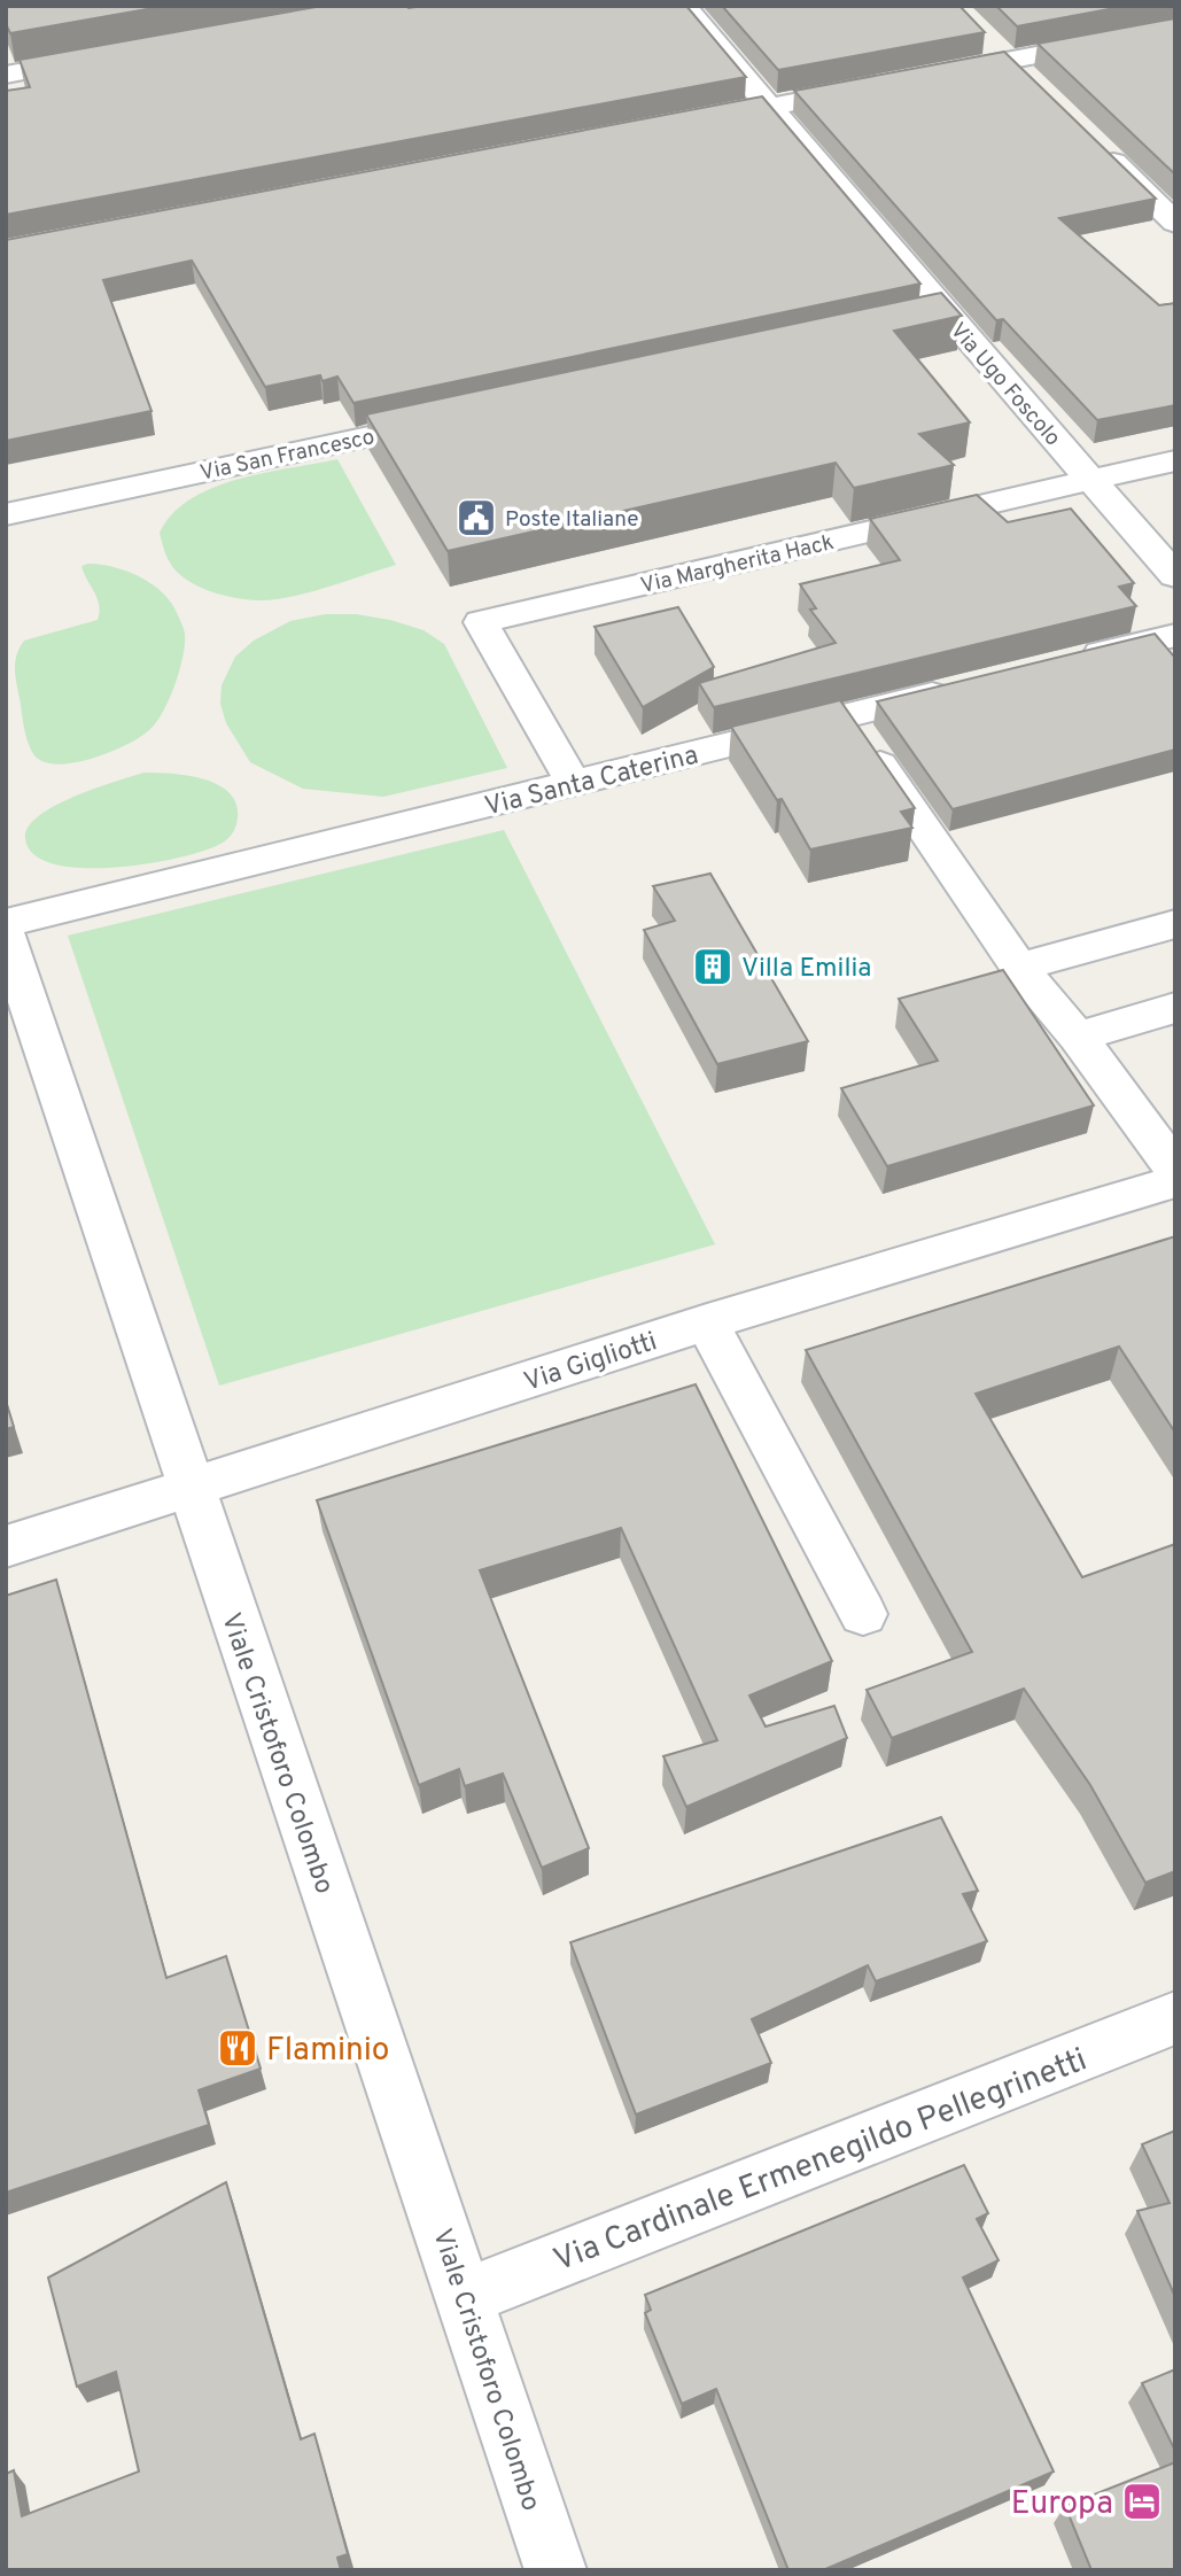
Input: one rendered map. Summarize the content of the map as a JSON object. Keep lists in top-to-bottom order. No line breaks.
{"streets":{"street":["Via Ugo Foscolo","Via San Francesco","Via Margherita Hack","Via Santa Caterina","Via Gigliotti","Viale Cristoforo Colombo","Via Cardinale Ermenegildo Pellegrinetti"]},"crossings":[["Via Ugo Foscolo","Via Margherita Hack"],["Via Margherita Hack","Via Santa Caterina"],["Via Gigliotti","Viale Cristoforo Colombo"],["Viale Cristoforo Colombo","Via Cardinale Ermenegildo Pellegrinetti"]],"places":{"public building":["Poste Italiane"],"building":["Villa Emilia"],"restaurant":["Flaminio"],"hotel":["Europa"]}}
